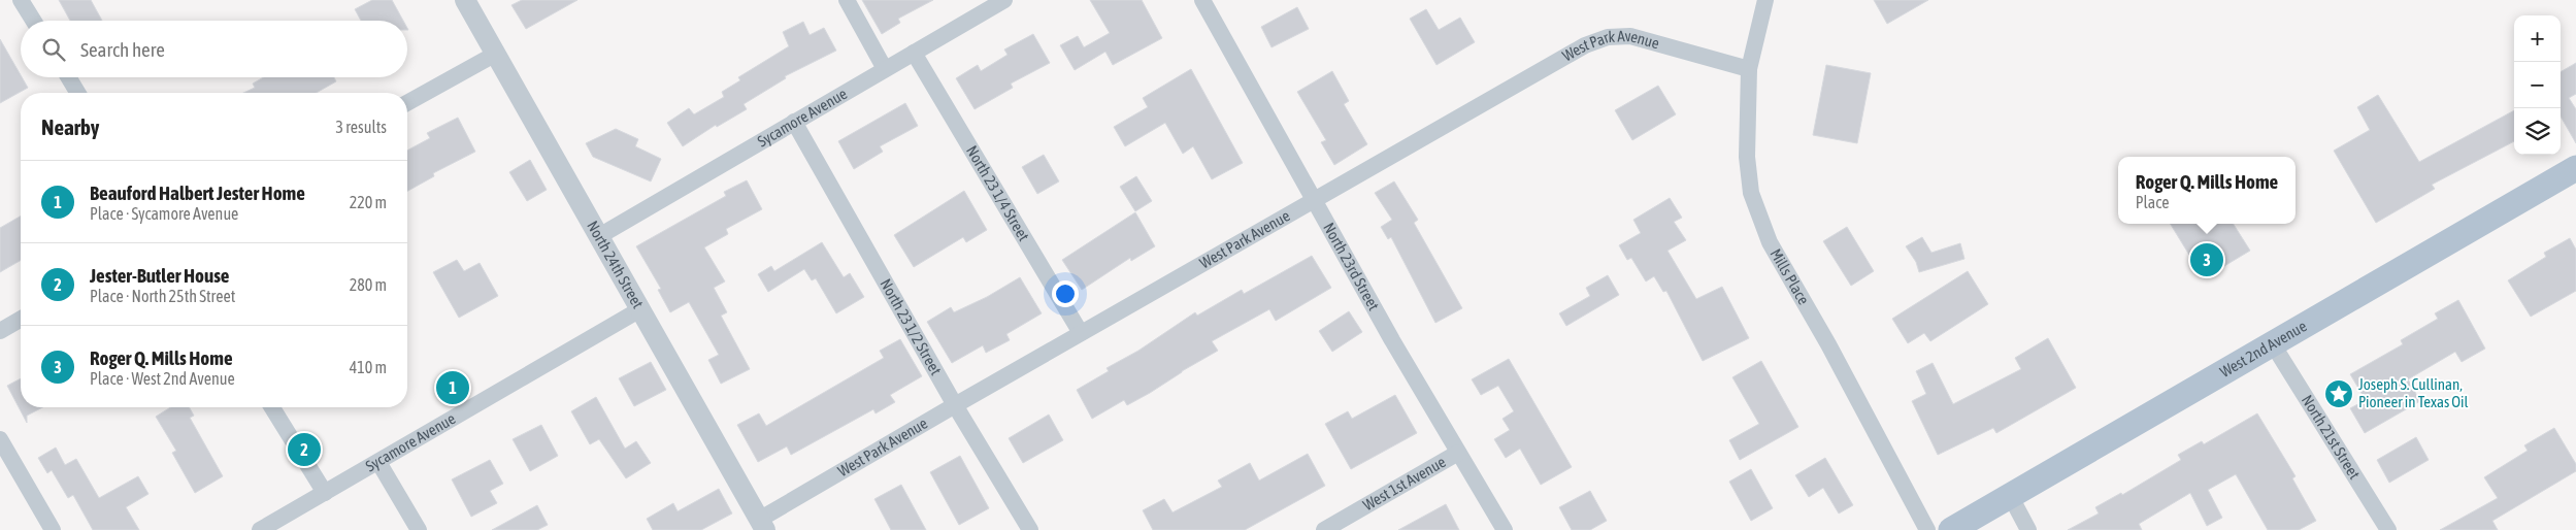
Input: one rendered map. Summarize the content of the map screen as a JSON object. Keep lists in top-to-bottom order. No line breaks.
{"streets":{"main road":["West 2nd Avenue"],"street":["West Park Avenue","Sycamore Avenue","North 23 1/4 Street","North 24th Street","North 23rd Street","Mills Place","North 23 1/2 Street","North 21st Street","West 1st Avenue"]},"crossings":[["West Park Avenue","North 23 1/4 Street"],["West Park Avenue","North 24th Street"],["West Park Avenue","North 23rd Street"],["West Park Avenue","Mills Place"],["West Park Avenue","North 23 1/2 Street"],["Sycamore Avenue","North 23 1/4 Street"],["Sycamore Avenue","North 24th Street"],["Sycamore Avenue","North 23 1/2 Street"],["North 23rd Street","West 1st Avenue"],["West 2nd Avenue","North 21st Street"]],"places":{"place":["Joseph S. Cullinan, Pioneer in Texas Oil"]},"page":{"map_buttons":["+","−"],"search":"Search here","heading":["Nearby","3 results"],"popup":["Roger Q. Mills Home","Place"],"list":[{"mark":"1","name":"Beauford Halbert Jester Home","note":"Place · Sycamore Avenue","value":"220 m"},{"mark":"2","name":"Jester-Butler House","note":"Place · North 25th Street","value":"280 m"},{"mark":"3","name":"Roger Q. Mills Home","note":"Place · West 2nd Avenue","value":"410 m"}],"pins":["3","1","2"]}}
